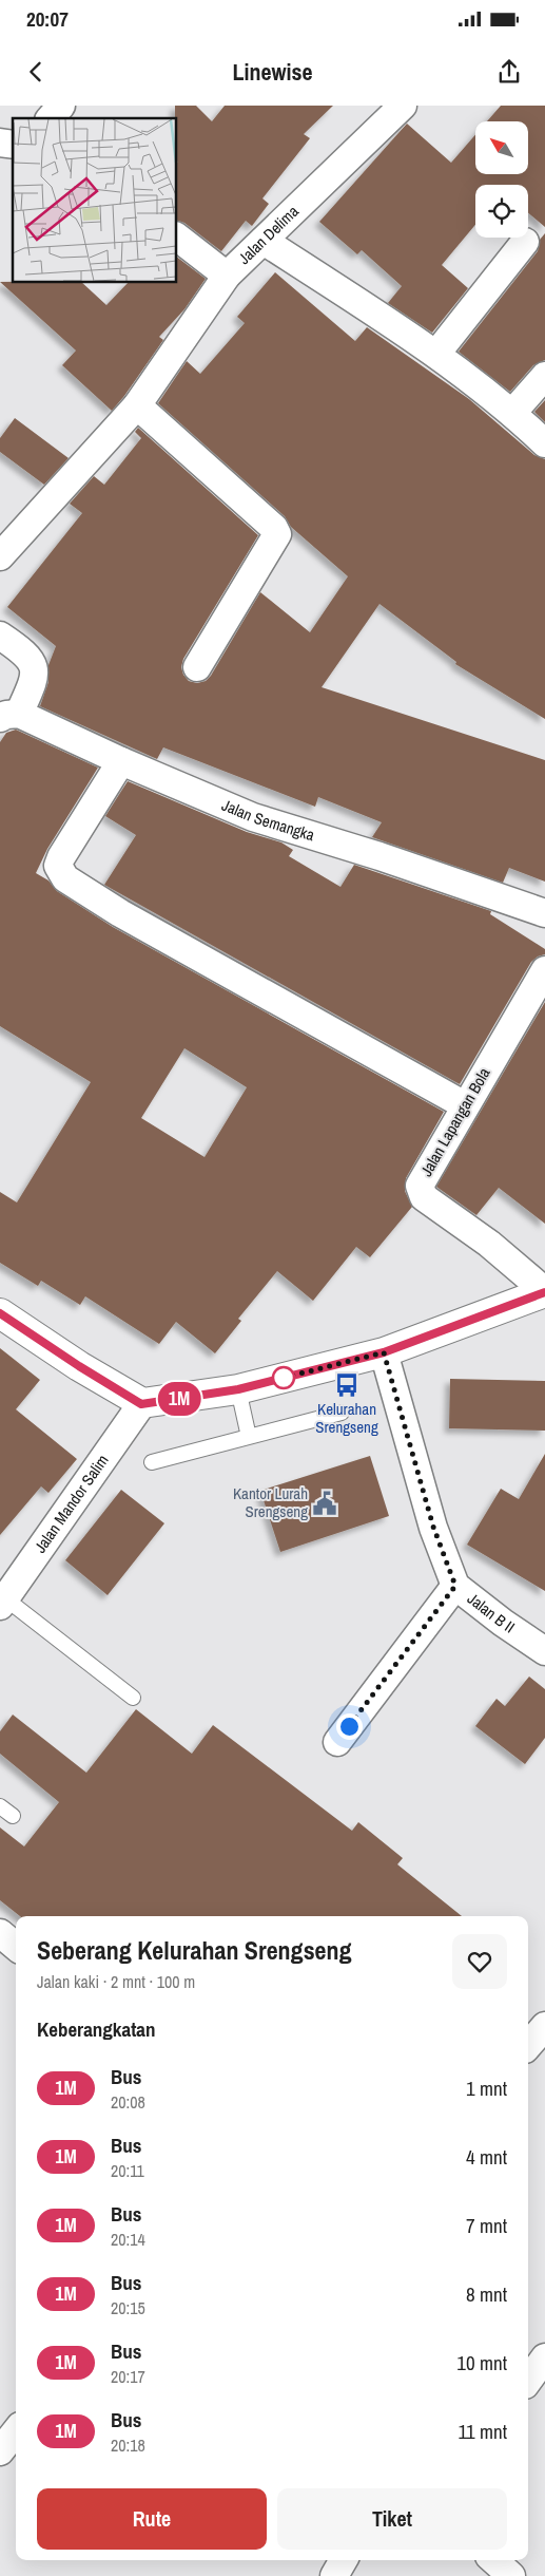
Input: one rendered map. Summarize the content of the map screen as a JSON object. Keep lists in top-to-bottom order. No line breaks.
{"streets":{"street":["Jalan Delima","Jalan Semangka","Jalan Lapangan Bola","Jalan Mandor Salim","Jalan B II"]},"places":{"bus stop":["Kelurahan Srengseng"],"public building":["Kantor Lurah Srengseng"]},"lines":["bus line 1M"],"north":"top left","page":{"status":"20:07","header":"Linewise","on_map":"1M","heading":[["Seberang Kelurahan Srengseng","Jalan kaki · 2 mnt · 100 m"],"Keberangkatan"],"list":[{"mark":"1M","name":"Bus","note":"20:08","value":"1 mnt"},{"mark":"1M","name":"Bus","note":"20:11","value":"4 mnt"},{"mark":"1M","name":"Bus","note":"20:14","value":"7 mnt"},{"mark":"1M","name":"Bus","note":"20:15","value":"8 mnt"},{"mark":"1M","name":"Bus","note":"20:17","value":"10 mnt"},{"mark":"1M","name":"Bus","note":"20:18","value":"11 mnt"}],"buttons":["Rute","Tiket"]}}
